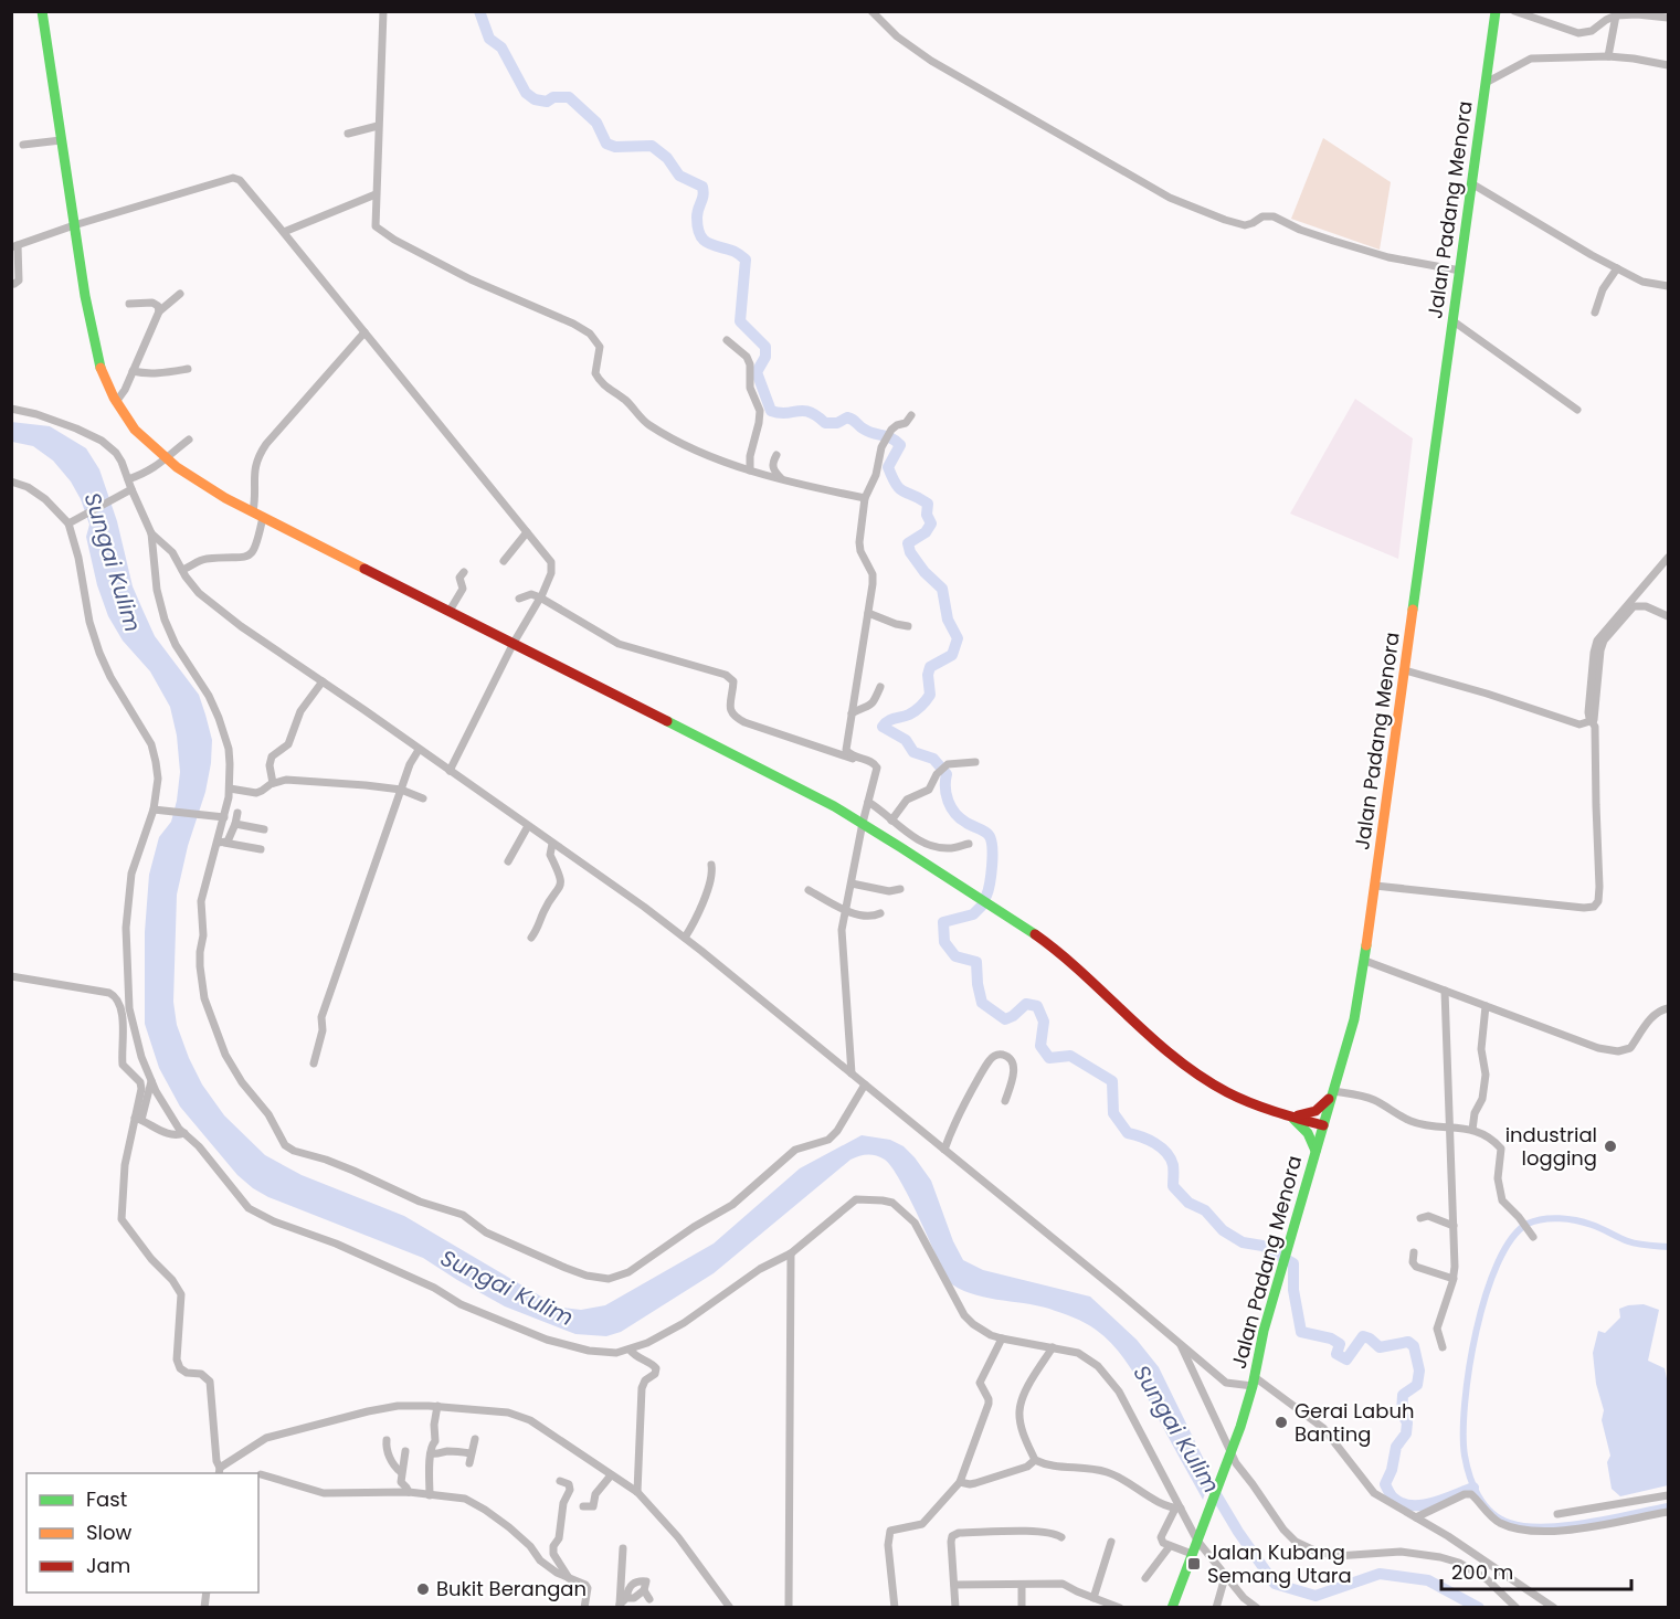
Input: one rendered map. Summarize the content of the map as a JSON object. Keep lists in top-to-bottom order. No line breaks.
{"streets":{"street":["Jalan Padang Menora"]},"water":["Sungai Kulim"],"places":{"other":["industrial logging","Gerai Labuh Banting","Bukit Berangan"],"transit":["Jalan Kubang Semang Utara"]},"legend":["Fast","Slow","Jam"],"scale_bar":"200 m"}
